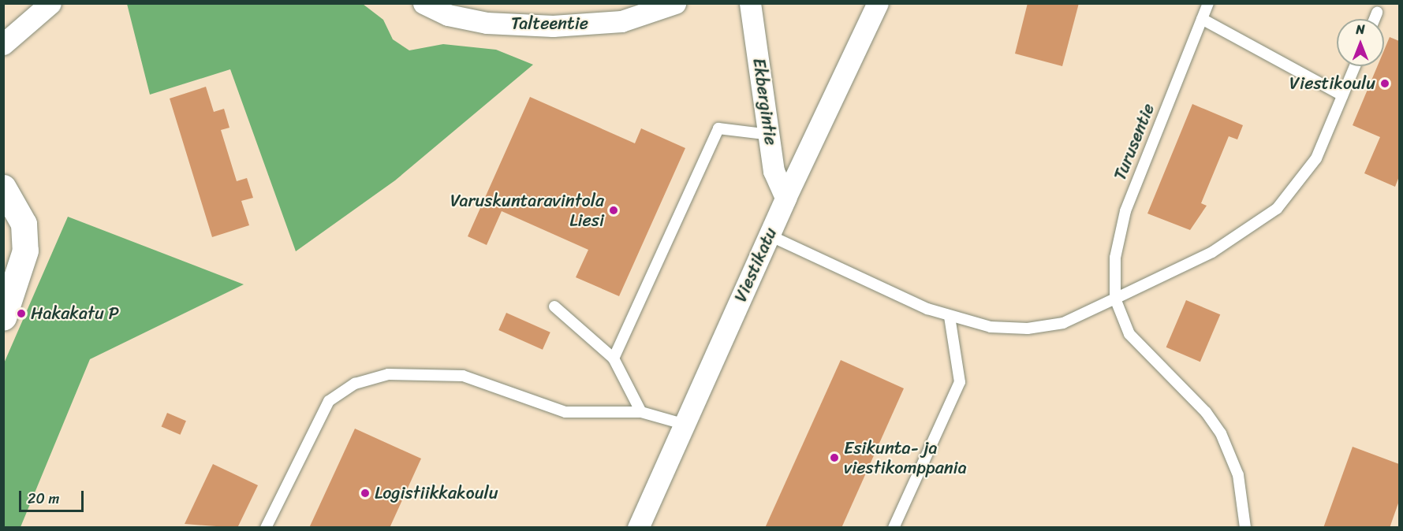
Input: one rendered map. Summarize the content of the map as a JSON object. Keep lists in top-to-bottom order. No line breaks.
{"streets":{"street":["Talteentie","Ekbergintie","Viestikatu"],"lane":["Turusentie"]},"crossings":[["Ekbergintie","Viestikatu"]],"places":["Viestikoulu","Varuskuntaravintola Liesi","Hakakatu P","Esikunta- ja viestikomppania","Logistiikkakoulu"],"scale_bar":"20 m","north":"top"}
